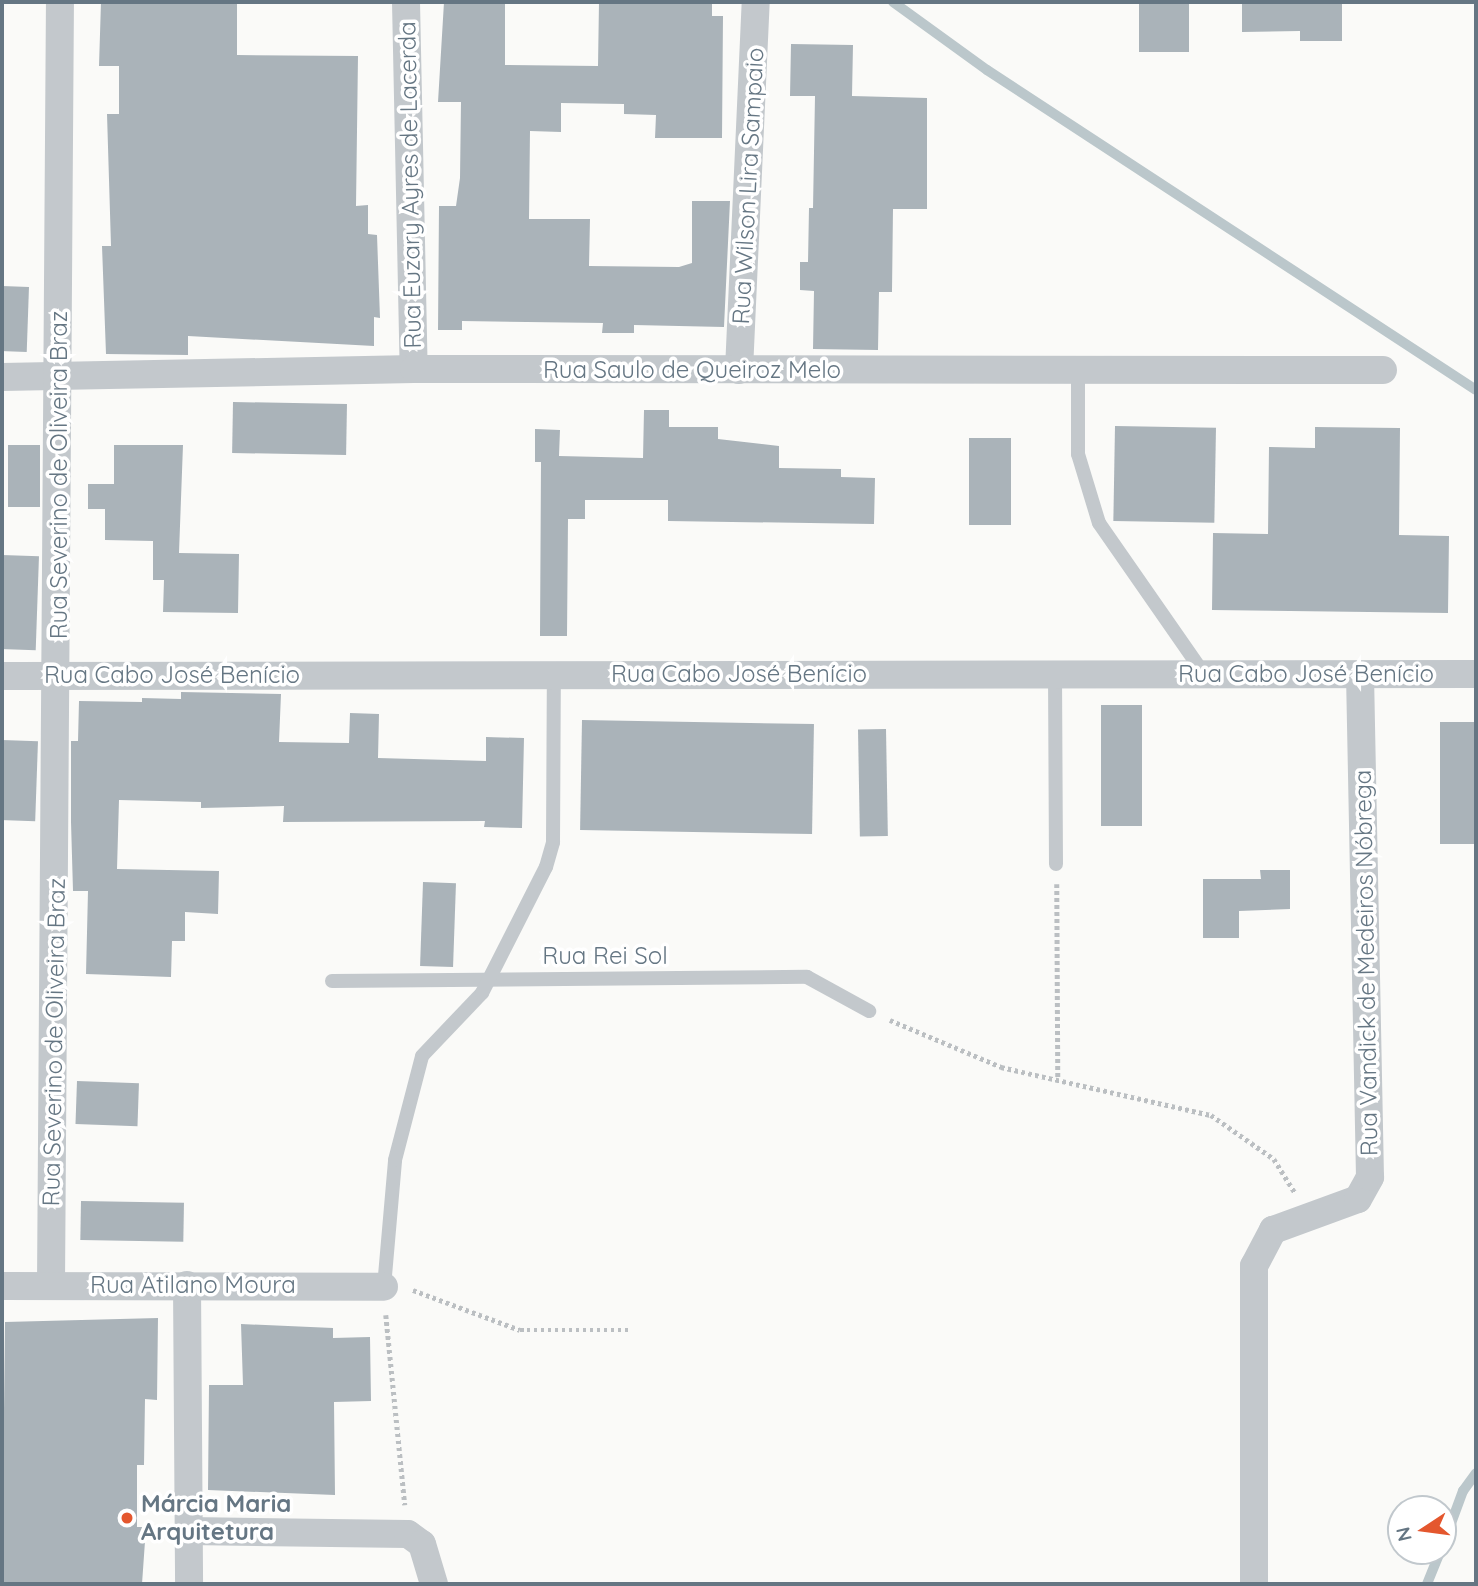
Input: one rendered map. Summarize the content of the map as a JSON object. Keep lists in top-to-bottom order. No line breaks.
{"streets":{"street":["Rua Euzary Ayres de Lacerda","Rua Wilson Lira Sampaio","Rua Saulo de Queiroz Melo","Rua Severino de Oliveira Braz","Rua Cabo José Benício","Rua Vandick de Medeiros Nóbrega","Rua Atilano Moura"],"lane":["Rua Rei Sol"]},"crossings":[["Rua Euzary Ayres de Lacerda","Rua Saulo de Queiroz Melo"],["Rua Wilson Lira Sampaio","Rua Saulo de Queiroz Melo"],["Rua Saulo de Queiroz Melo","Rua Severino de Oliveira Braz"],["Rua Severino de Oliveira Braz","Rua Cabo José Benício"],["Rua Severino de Oliveira Braz","Rua Atilano Moura"],["Rua Cabo José Benício","Rua Vandick de Medeiros Nóbrega"]],"places":["Márcia Maria Arquitetura"],"north":"left"}
